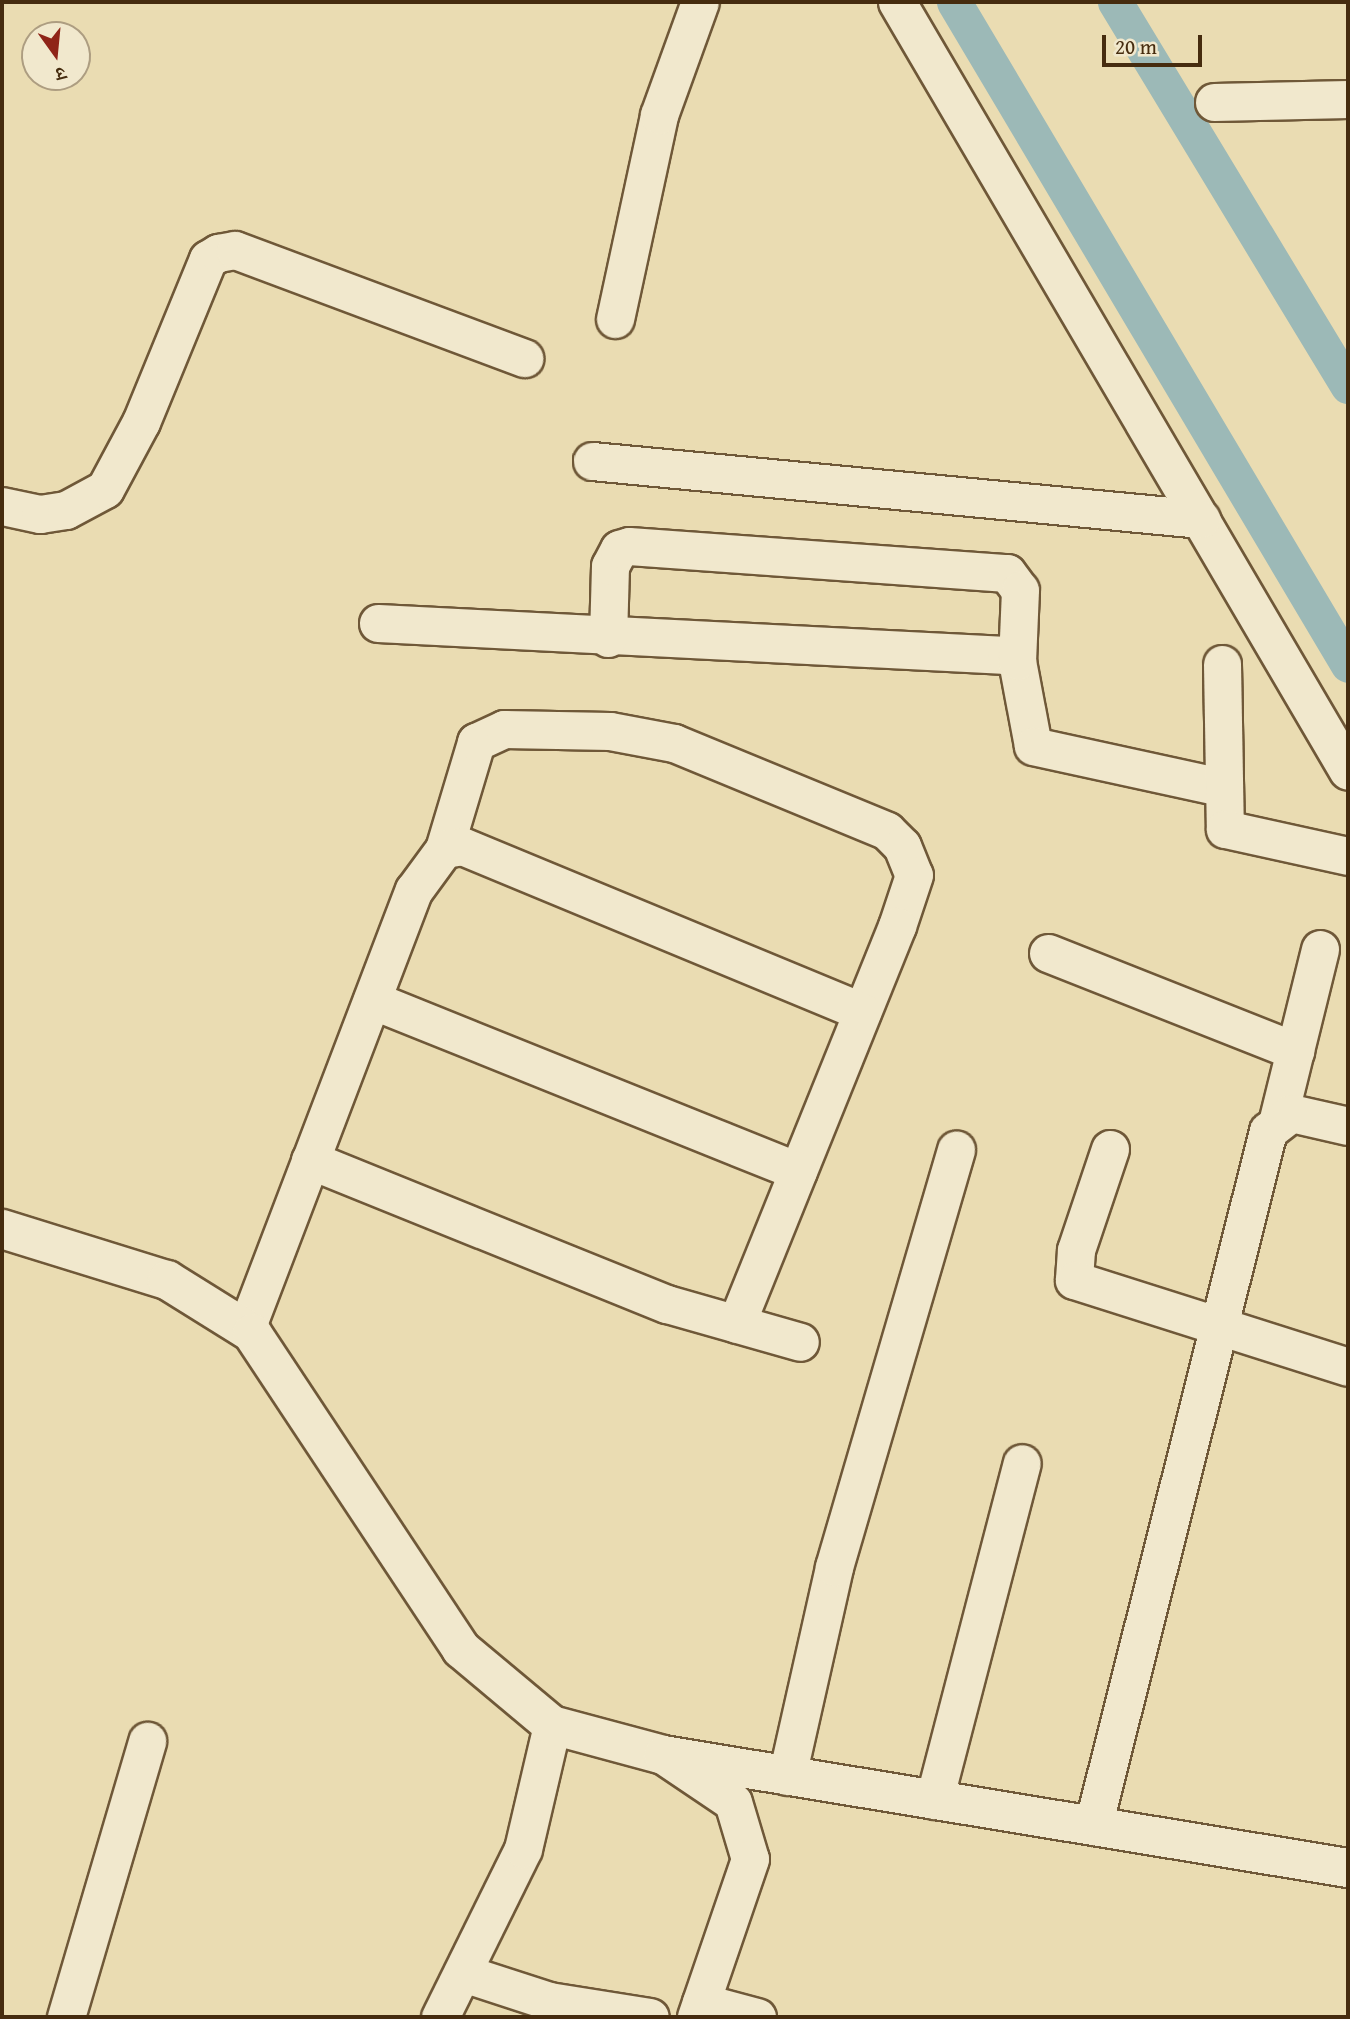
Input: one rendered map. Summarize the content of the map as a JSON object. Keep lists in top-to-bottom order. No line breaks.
{"scale_bar":"20 m","north":"bottom"}
